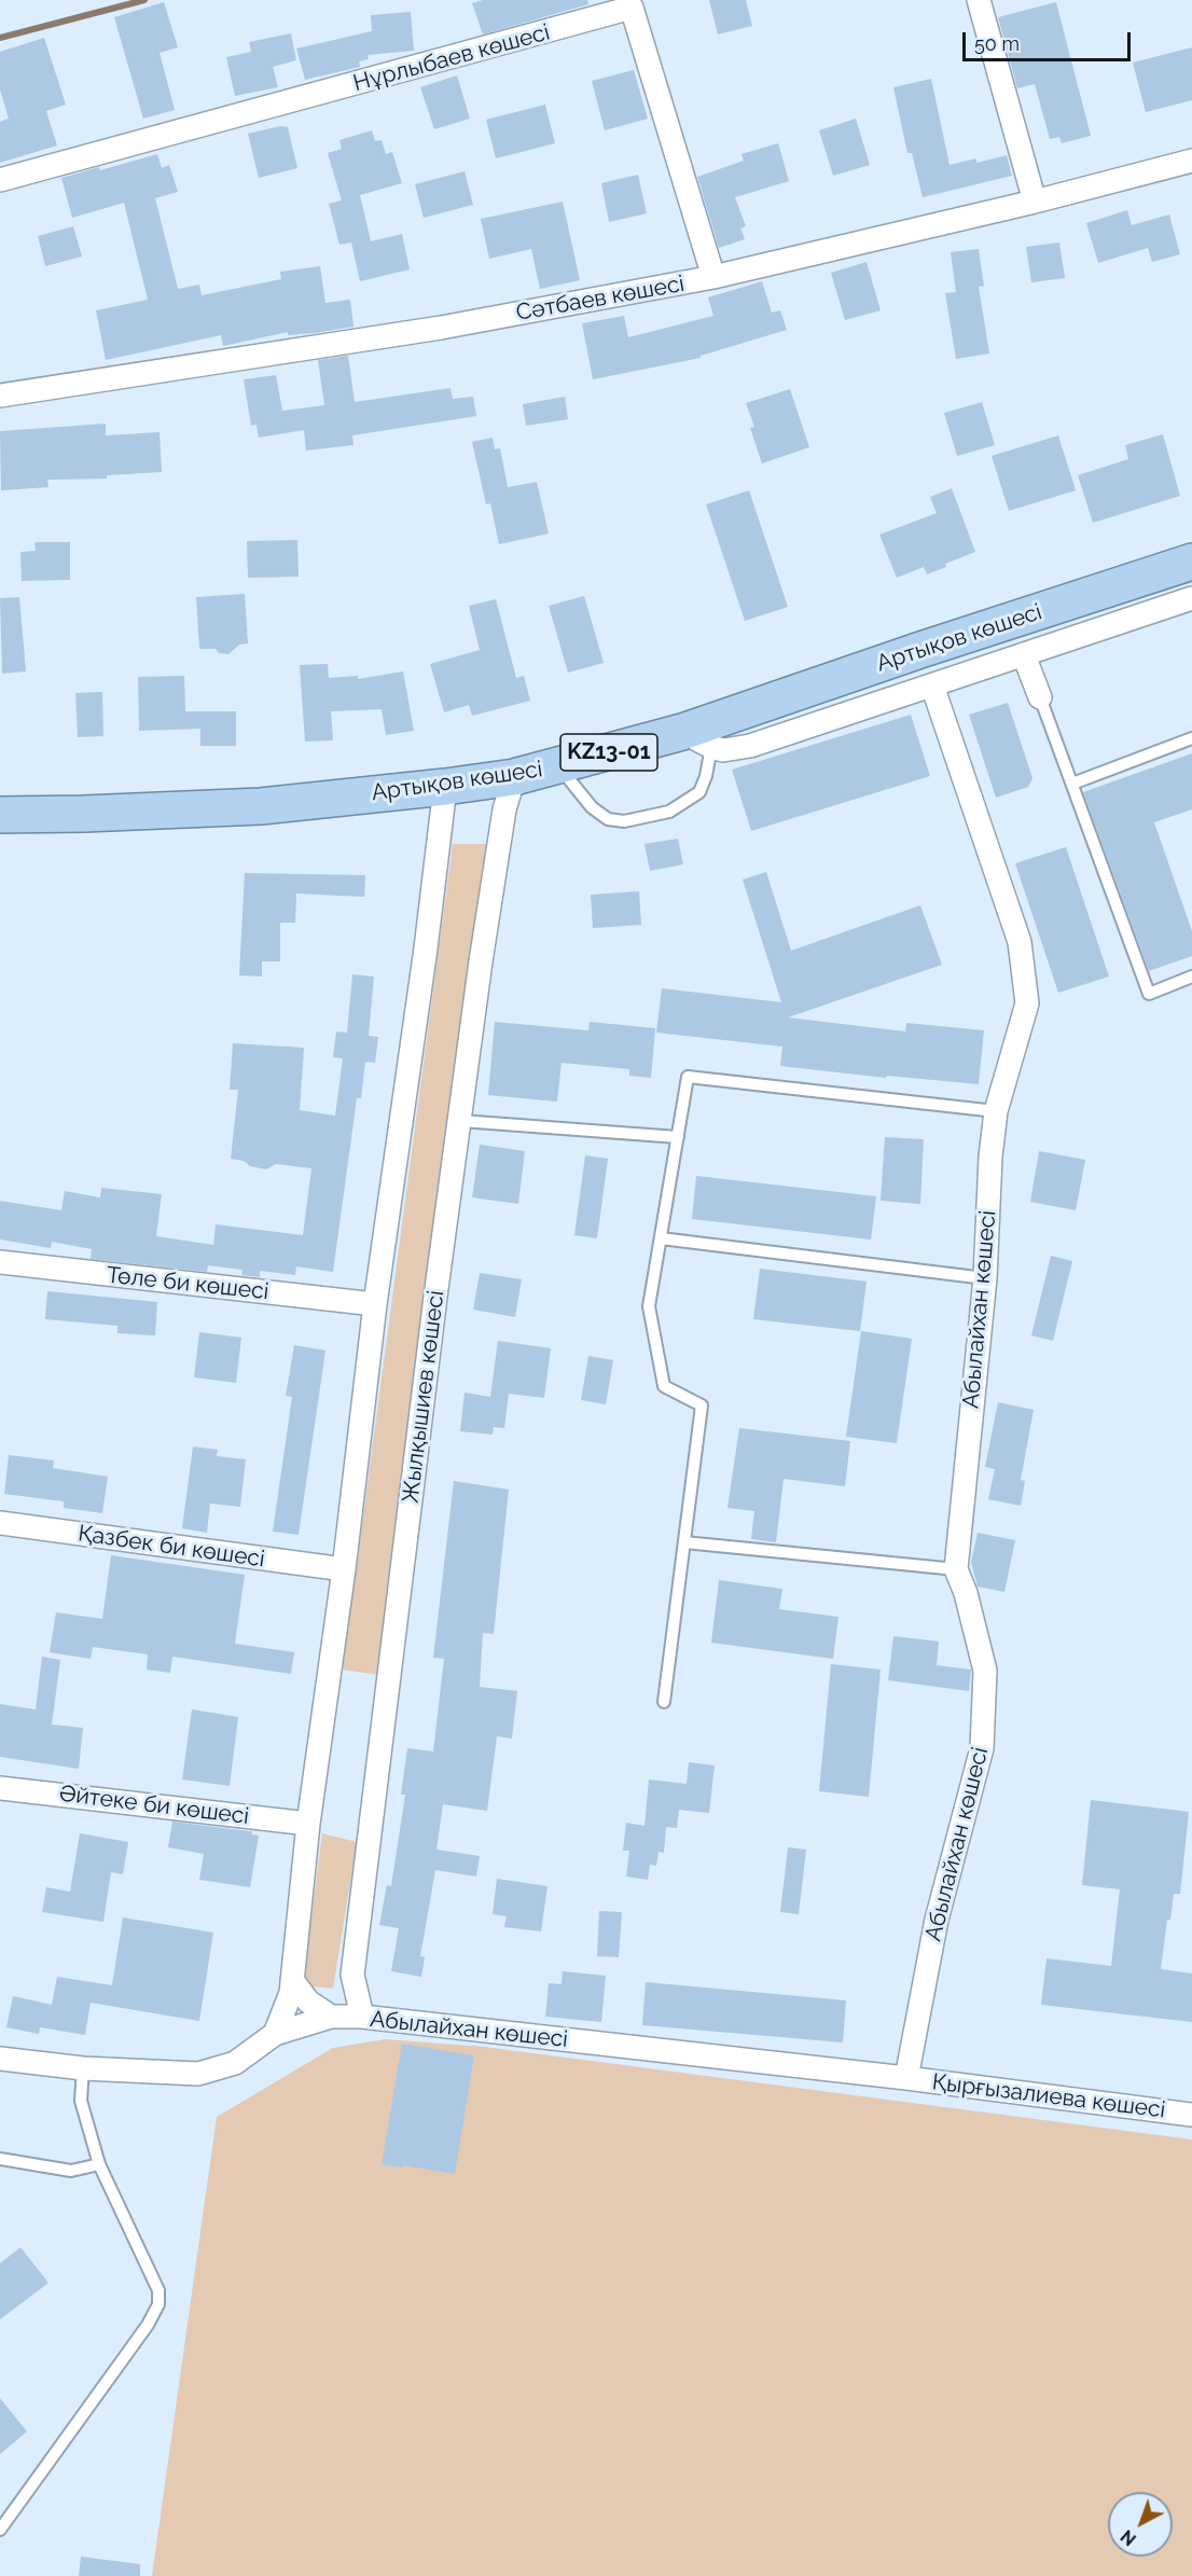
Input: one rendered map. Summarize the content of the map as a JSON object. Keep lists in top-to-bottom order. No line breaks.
{"streets":{"highway":["Артықов көшесі","KZ13-01"],"street":["Нұрлыбаев көшесі","Сәтбаев көшесі","Төле би көшесі","Абылайхан көшесі","Жылқышиев көшесі","Қазбек би көшесі","Әйтеке би көшесі","Қырғызалиева көшесі"]},"crossings":[["Нұрлыбаев көшесі","Сәтбаев көшесі"],["Артықов көшесі","Жылқышиев көшесі"],["Абылайхан көшесі","Жылқышиев көшесі"],["Абылайхан көшесі","Қырғызалиева көшесі"]],"scale_bar":"50 m","north":"bottom left"}
